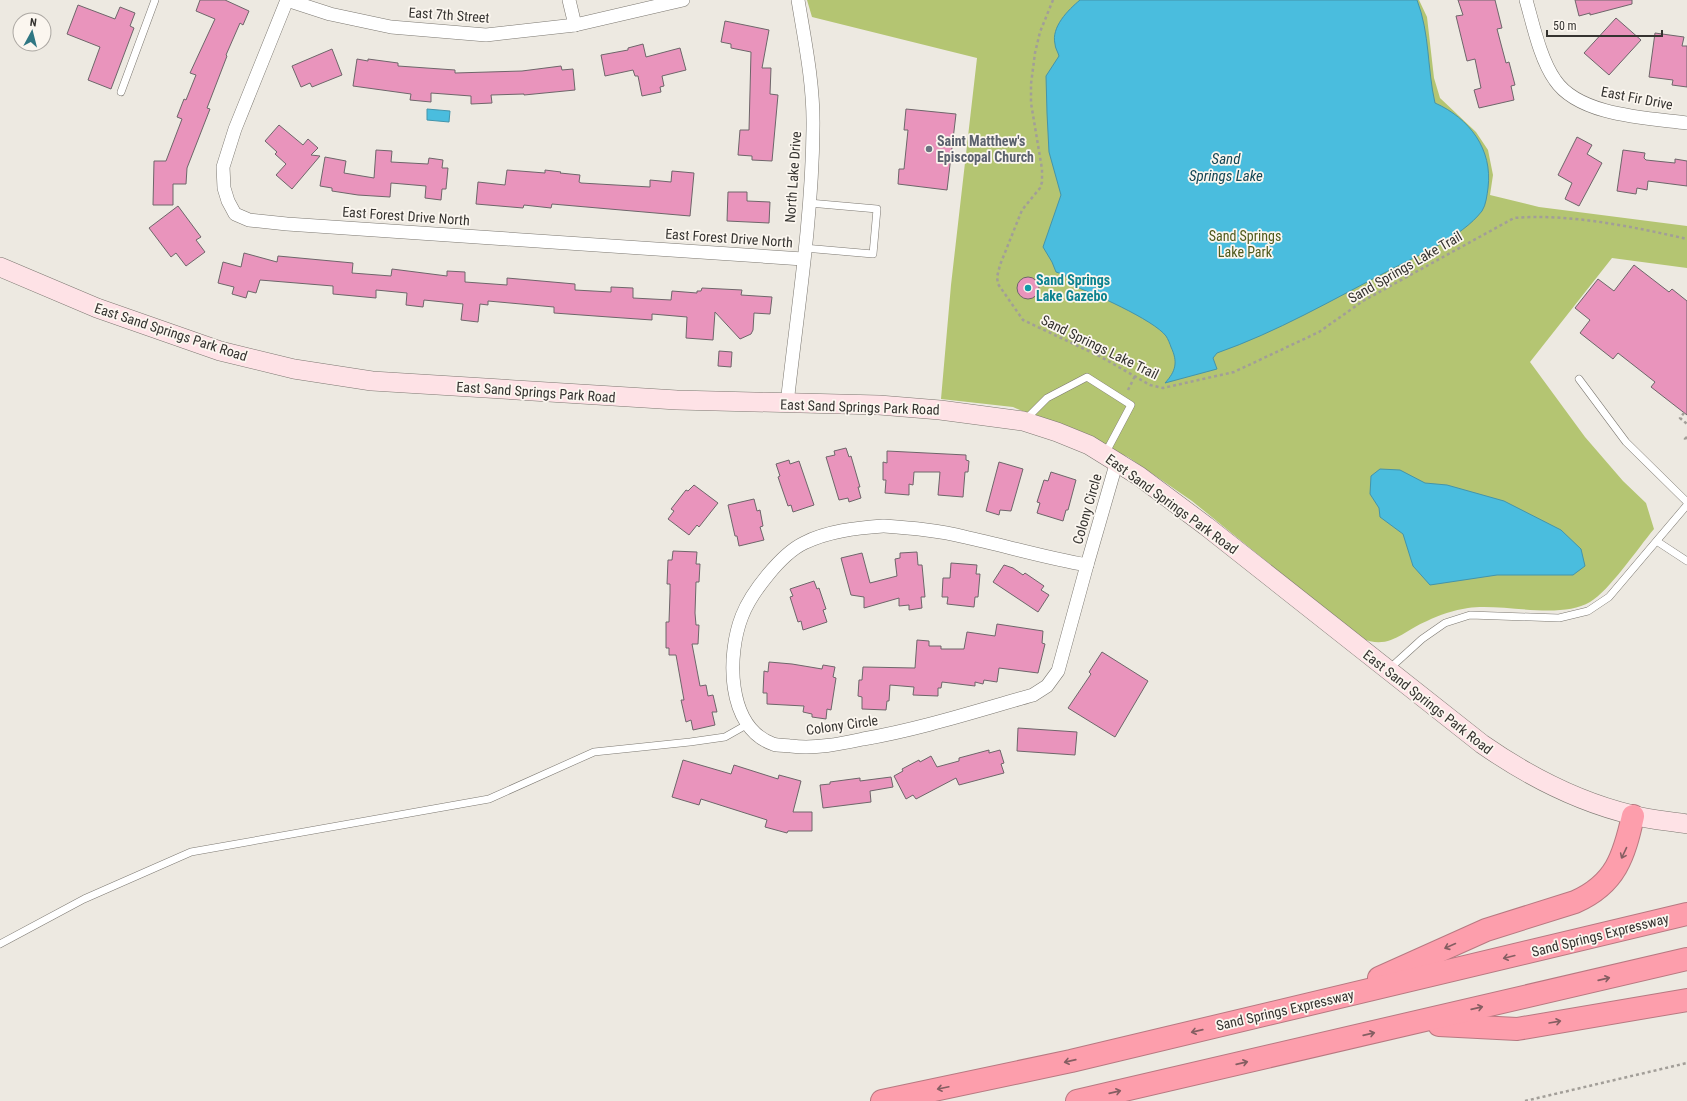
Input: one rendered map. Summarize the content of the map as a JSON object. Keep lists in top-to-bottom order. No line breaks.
{"streets":{"highway":["Sand Springs Expressway"],"street":["East 7th Street","East Fir Drive","North Lake Drive","East Forest Drive North","East Sand Springs Park Road","Colony Circle"],"path":["Sand Springs Lake Trail"]},"crossings":[["East 7th Street","East Forest Drive North"],["North Lake Drive","East Forest Drive North"],["North Lake Drive","East Sand Springs Park Road"],["East Sand Springs Park Road","Colony Circle"]],"water":["Sand Springs Lake"],"parks":["Sand Springs Lake Park"],"places":["Saint Matthew's Episcopal Church","Sand Springs Lake Gazebo"],"scale_bar":"50 m","north":"top"}
